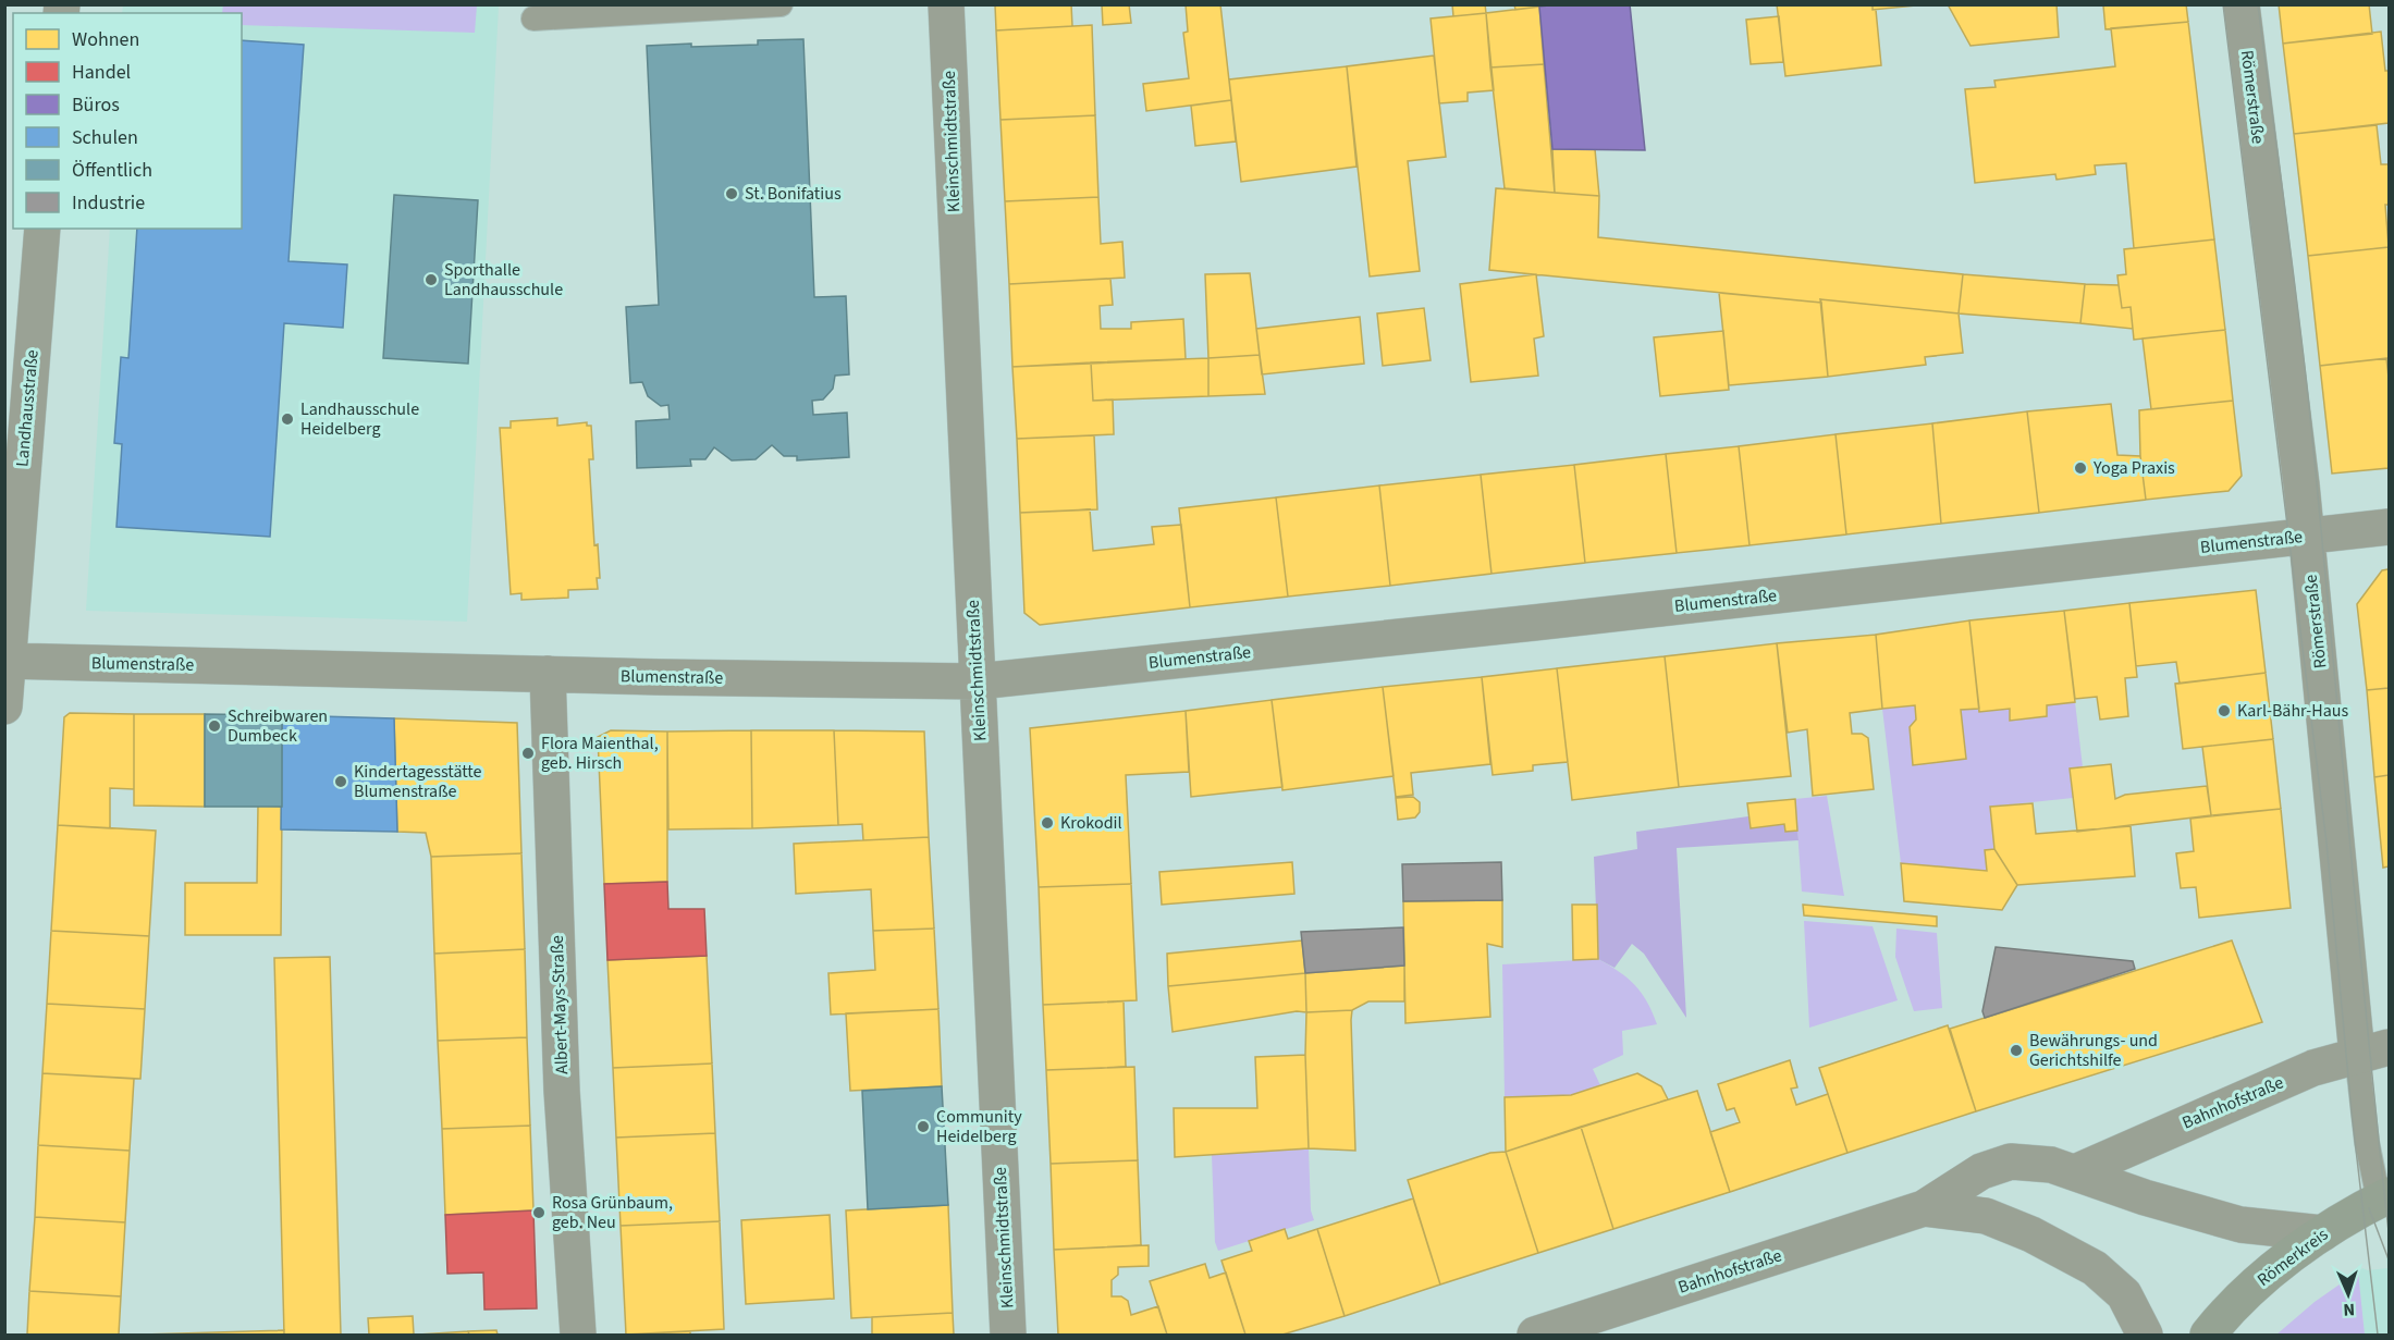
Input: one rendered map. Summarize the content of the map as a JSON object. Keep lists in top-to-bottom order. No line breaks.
{"streets":{"main road":["Römerkreis"],"street":["Römerstraße","Kleinschmidtstraße","Landhausstraße","Blumenstraße","Albert-Mays-Straße","Bahnhofstraße"]},"crossings":[["Römerstraße","Blumenstraße"],["Römerstraße","Bahnhofstraße"],["Römerstraße","Römerkreis"],["Kleinschmidtstraße","Blumenstraße"],["Landhausstraße","Blumenstraße"],["Blumenstraße","Albert-Mays-Straße"],["Bahnhofstraße","Römerkreis"]],"places":["St. Bonifatius","Sporthalle Landhausschule","Landhausschule Heidelberg","Yoga Praxis","Karl-Bähr-Haus","Schreibwaren Dumbeck","Flora Maienthal, geb. Hirsch","Kindertagesstätte Blumenstraße","Krokodil","Bewährungs- und Gerichtshilfe","Community Heidelberg","Rosa Grünbaum, geb. Neu"],"legend":["Wohnen","Handel","Büros","Schulen","Öffentlich","Industrie"],"north":"bottom"}
